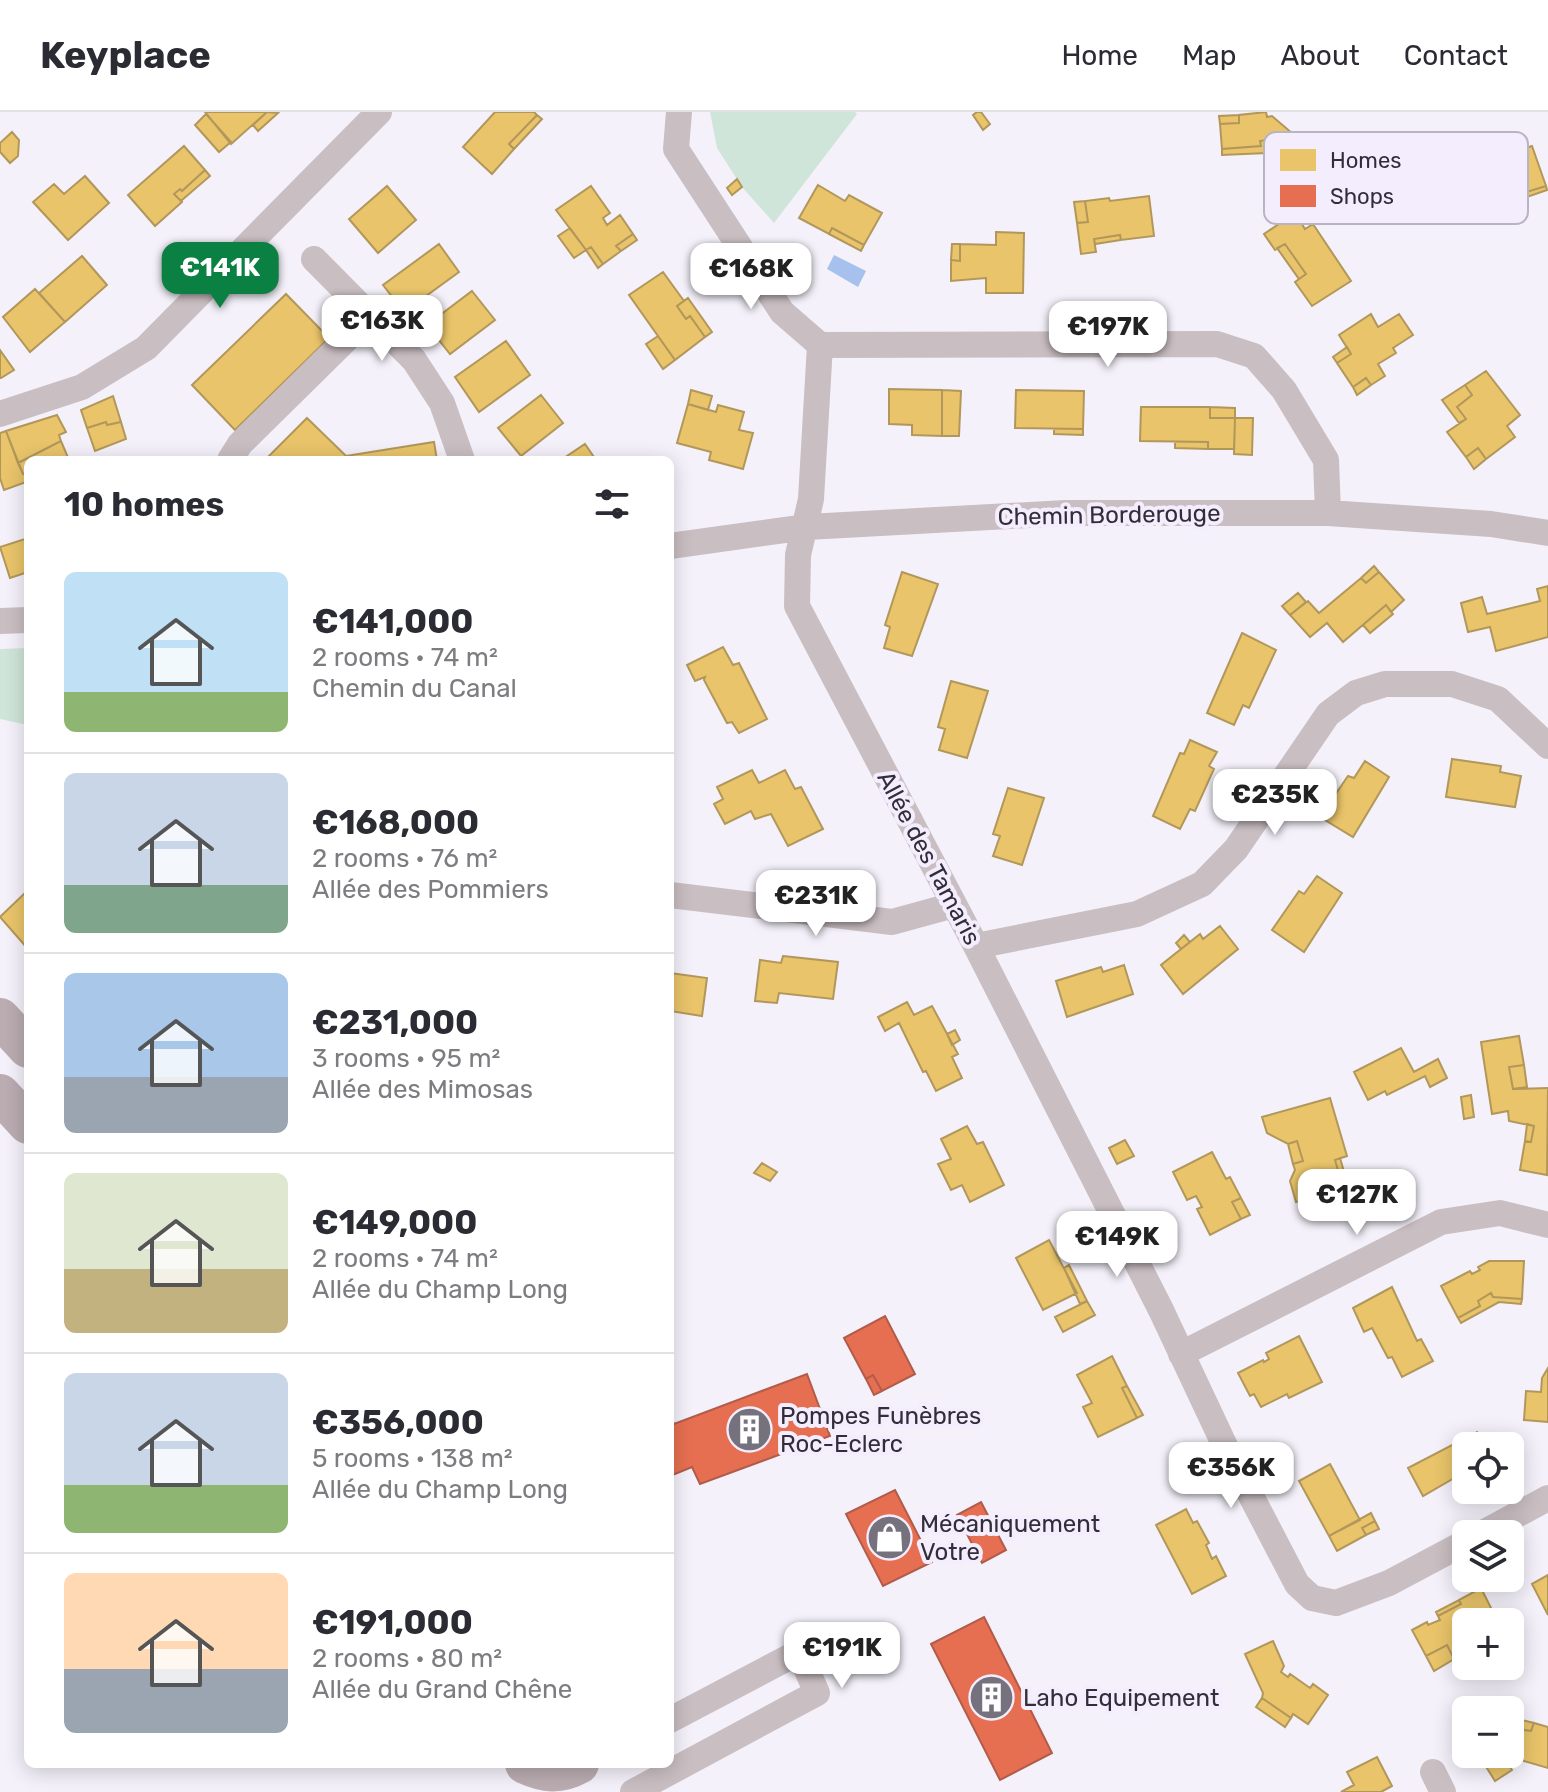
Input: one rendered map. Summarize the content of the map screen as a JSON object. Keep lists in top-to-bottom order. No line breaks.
{"streets":{"street":["Chemin Borderouge","Allée des Tamaris"]},"crossings":[["Chemin Borderouge","Allée des Tamaris"]],"places":{"building":["Pompes Funèbres Roc-Eclerc","Laho Equipement"],"shop":["Mécaniquement Votre"]},"legend":["Homes","Shops"],"page":{"header":"Keyplace","nav":["Home","Map","About","Contact"],"price":["€141K","€168K","€163K","€197K","€235K","€231K","€127K","€149K","€356K","€191K"],"heading":"10 homes","list":[{"name":"€141,000","note":"2 rooms · 74 m² · Chemin du Canal"},{"name":"€168,000","note":"2 rooms · 76 m² · Allée des Pommiers"},{"name":"€231,000","note":"3 rooms · 95 m² · Allée des Mimosas"},{"name":"€149,000","note":"2 rooms · 74 m² · Allée du Champ Long"},{"name":"€356,000","note":"5 rooms · 138 m² · Allée du Champ Long"},{"name":"€191,000","note":"2 rooms · 80 m² · Allée du Grand Chêne"}],"map_buttons":["+","−"]}}
